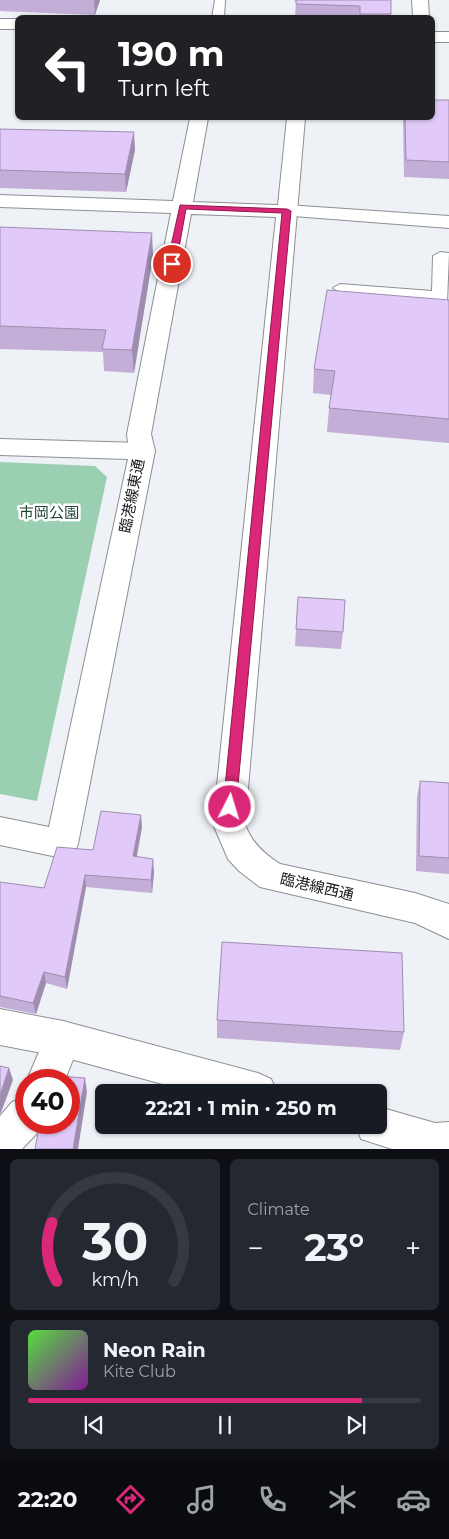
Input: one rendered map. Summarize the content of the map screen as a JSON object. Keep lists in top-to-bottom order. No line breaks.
{"streets":{"street":["臨港線東通","臨港線西通"]},"parks":["市岡公園"],"page":{"turn":["190 m","Turn left"],"limit":"40","trip":"22:21 · 1 min · 250 m","tile":"Climate","heat":["−","23°","+"],"song":["Neon Rain","Kite Club"],"tabs":"22:20","gauge":["30","km/h"]}}
